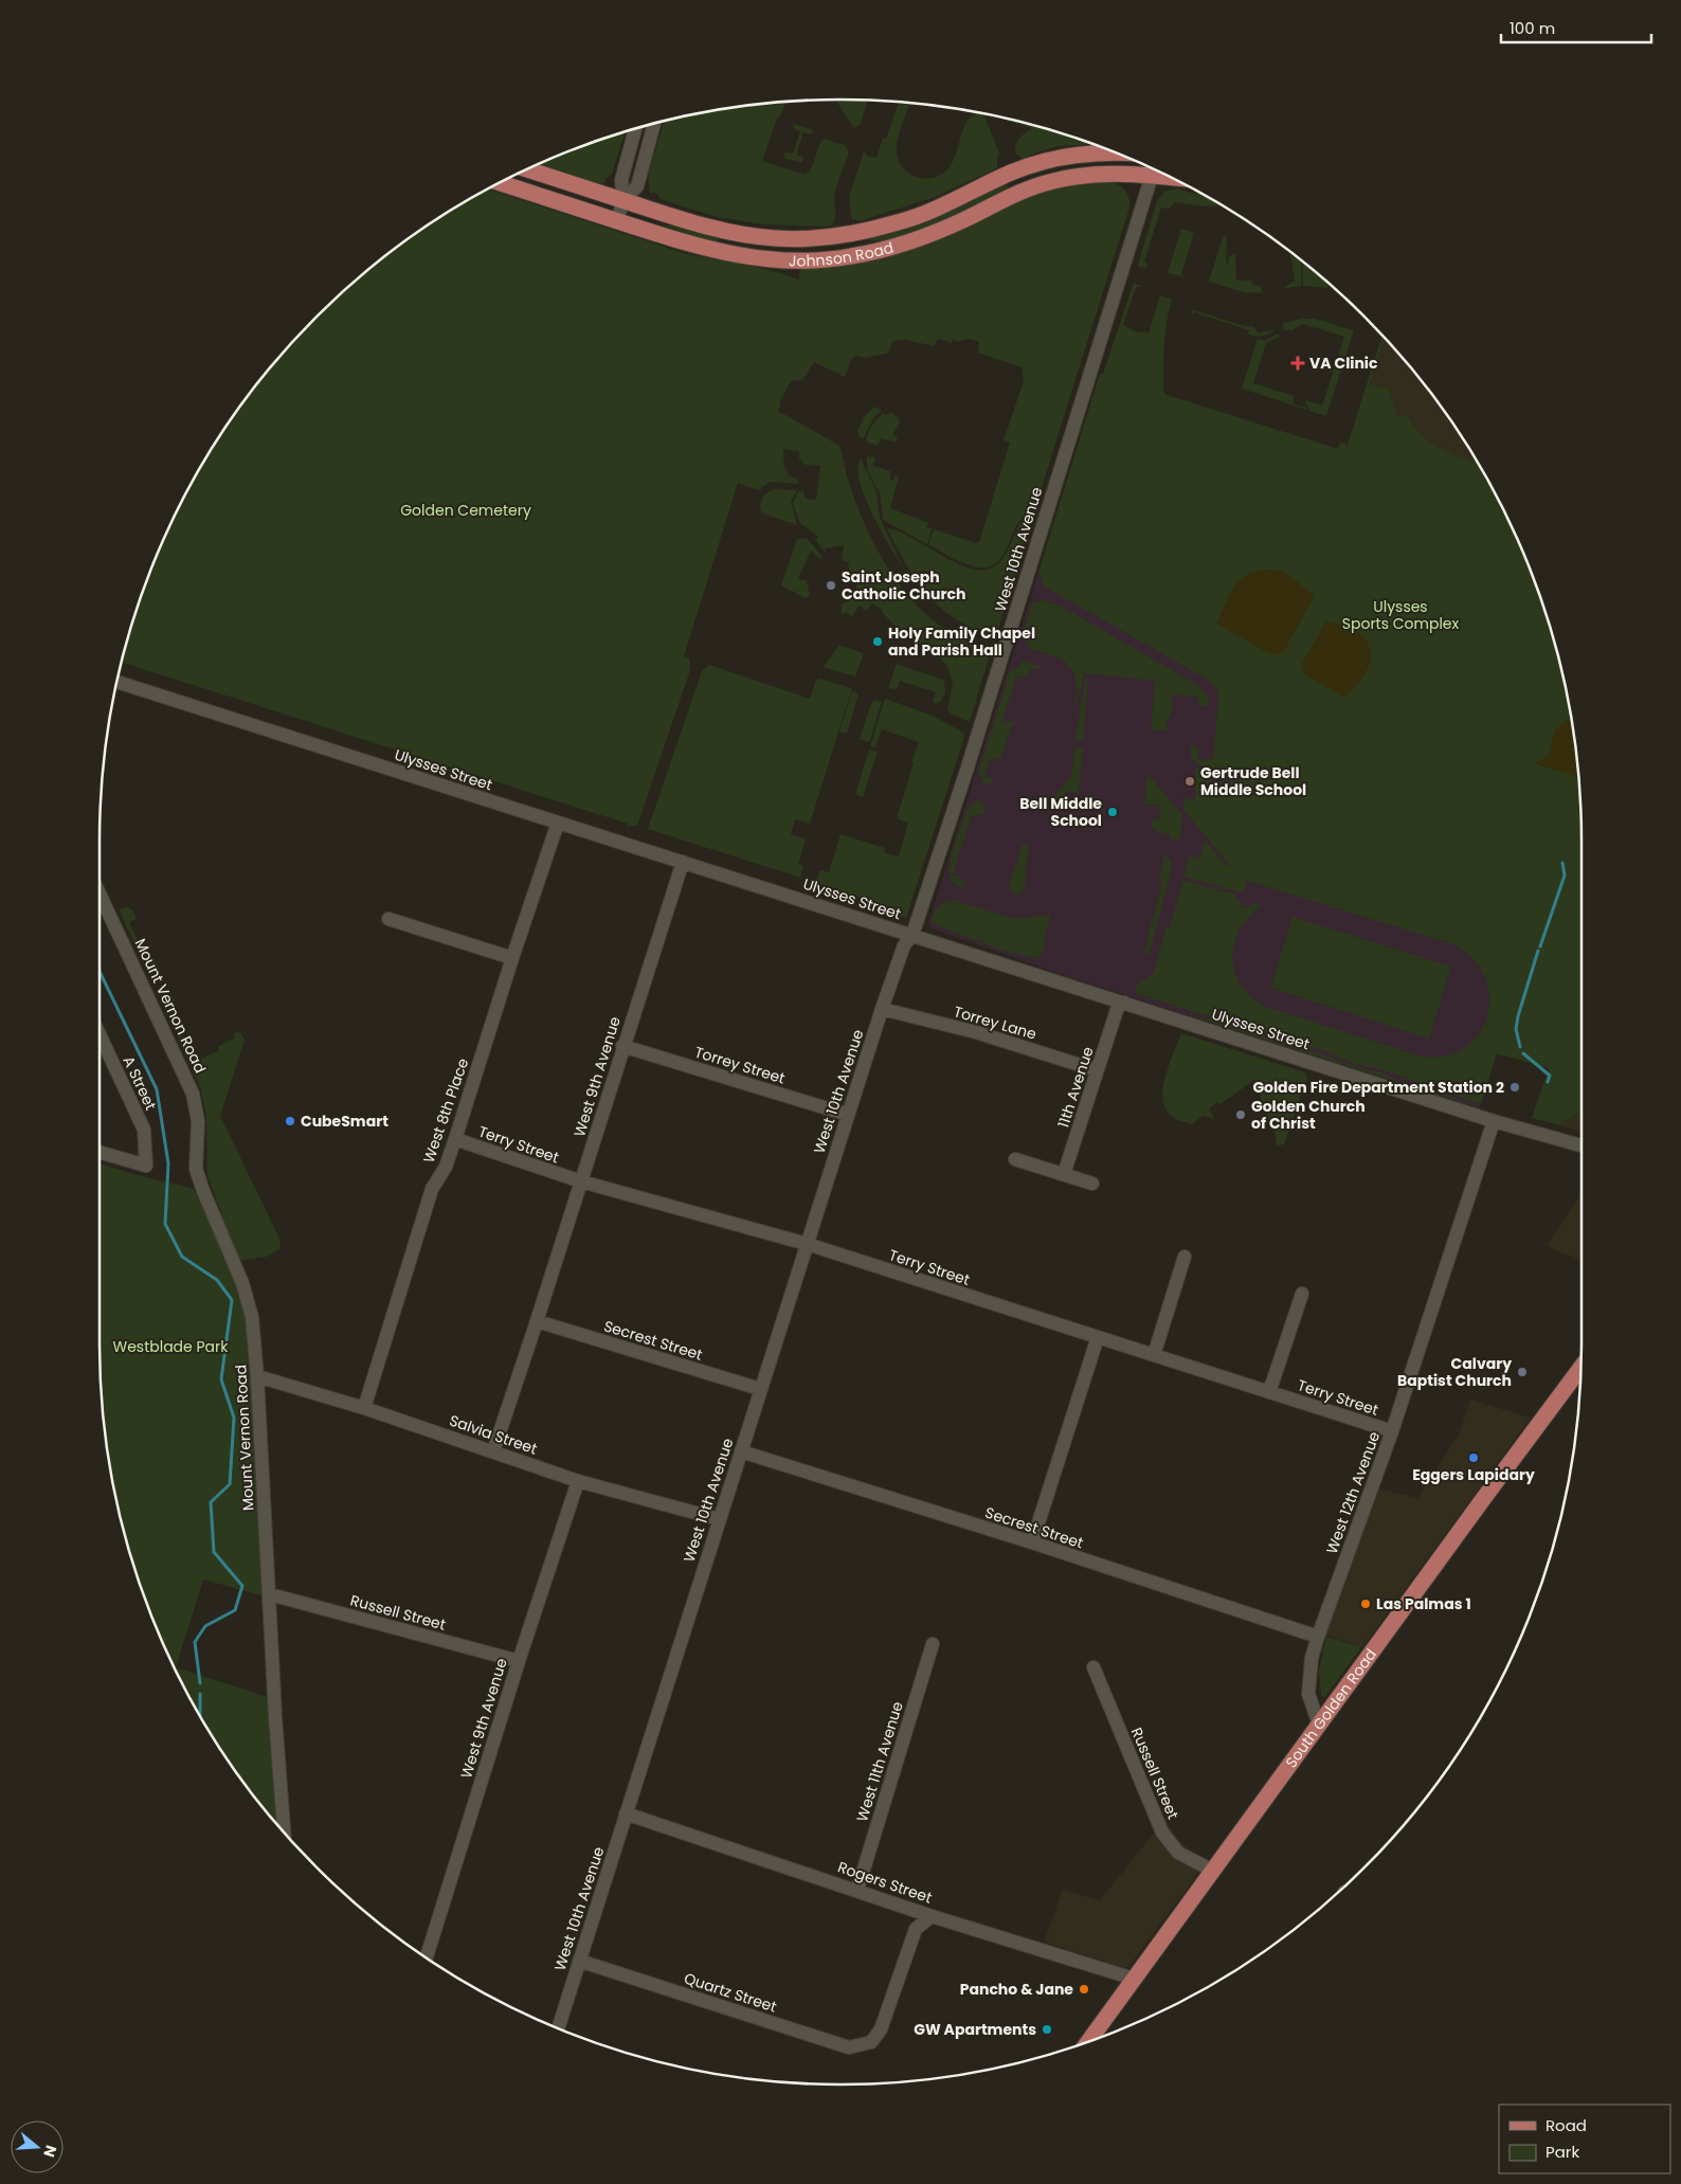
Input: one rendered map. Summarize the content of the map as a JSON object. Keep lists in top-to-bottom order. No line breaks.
{"streets":{"main road":["Johnson Road","South Golden Road"],"street":["West 10th Avenue","Ulysses Street","Mount Vernon Road","Torrey Lane","Torrey Street","West 9th Avenue","A Street","11th Avenue","West 8th Place","Terry Street","Secrest Street","Salvia Street","West 12th Avenue","Russell Street","West 11th Avenue","Rogers Street","Quartz Street"]},"crossings":[["Johnson Road","West 10th Avenue"],["West 10th Avenue","Ulysses Street"],["West 10th Avenue","Torrey Lane"],["West 10th Avenue","Torrey Street"],["West 10th Avenue","Terry Street"],["West 10th Avenue","Secrest Street"],["West 10th Avenue","Salvia Street"],["West 10th Avenue","Rogers Street"],["West 10th Avenue","Quartz Street"],["Ulysses Street","West 9th Avenue"],["Ulysses Street","11th Avenue"],["Ulysses Street","West 8th Place"],["Ulysses Street","West 12th Avenue"],["Mount Vernon Road","Salvia Street"],["Mount Vernon Road","Russell Street"],["Torrey Lane","11th Avenue"],["Torrey Street","West 9th Avenue"],["West 9th Avenue","Terry Street"],["West 9th Avenue","Secrest Street"],["West 9th Avenue","Salvia Street"],["West 9th Avenue","Russell Street"],["West 8th Place","Terry Street"],["West 8th Place","Salvia Street"],["Terry Street","West 12th Avenue"],["Secrest Street","West 12th Avenue"],["West 12th Avenue","South Golden Road"],["Russell Street","South Golden Road"],["South Golden Road","Rogers Street"],["West 11th Avenue","Rogers Street"],["Rogers Street","Quartz Street"]],"parks":["Golden Cemetery","Ulysses Sports Complex","Westblade Park"],"places":{"health":["VA Clinic"],"other":["Saint Joseph Catholic Church","Holy Family Chapel and Parish Hall","Gertrude Bell Middle School","Bell Middle School","Golden Fire Department Station 2","Golden Church of Christ","CubeSmart","Calvary Baptist Church","Eggers Lapidary","Las Palmas 1","Pancho & Jane","GW Apartments"]},"legend":["Road","Park"],"scale_bar":"100 m","north":"right"}
